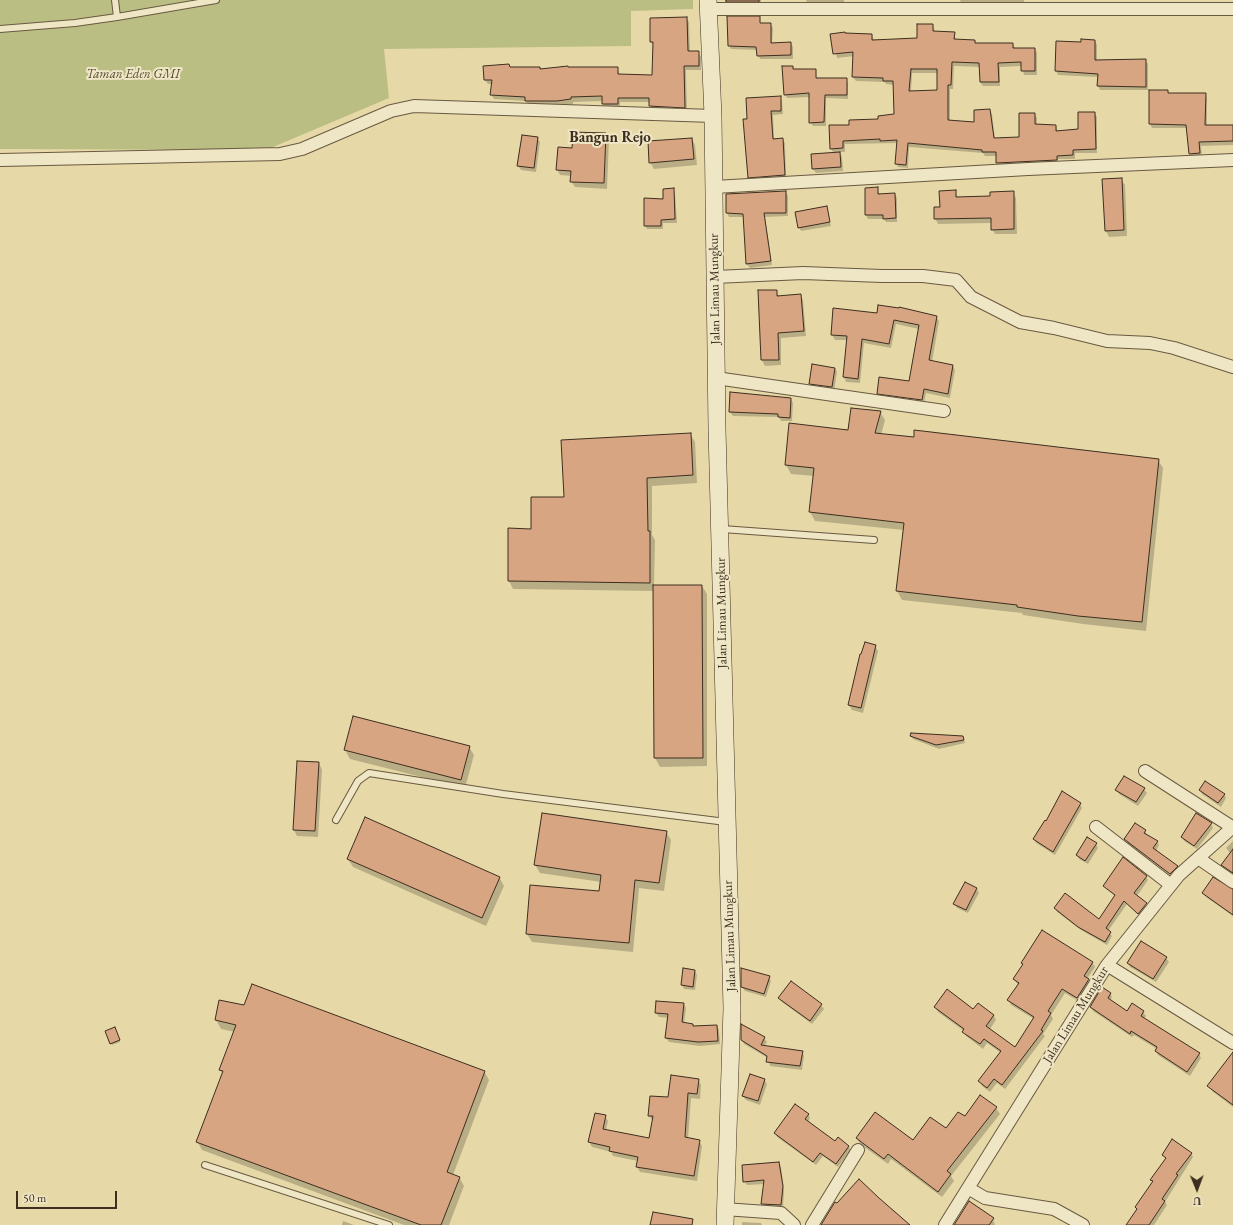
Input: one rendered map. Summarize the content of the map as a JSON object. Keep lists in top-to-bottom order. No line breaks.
{"streets":{"street":["Jalan Limau Mungkur"]},"districts":["Bangun Rejo"],"parks":["Taman Eden GMI"],"scale_bar":"50 m","north":"bottom"}
